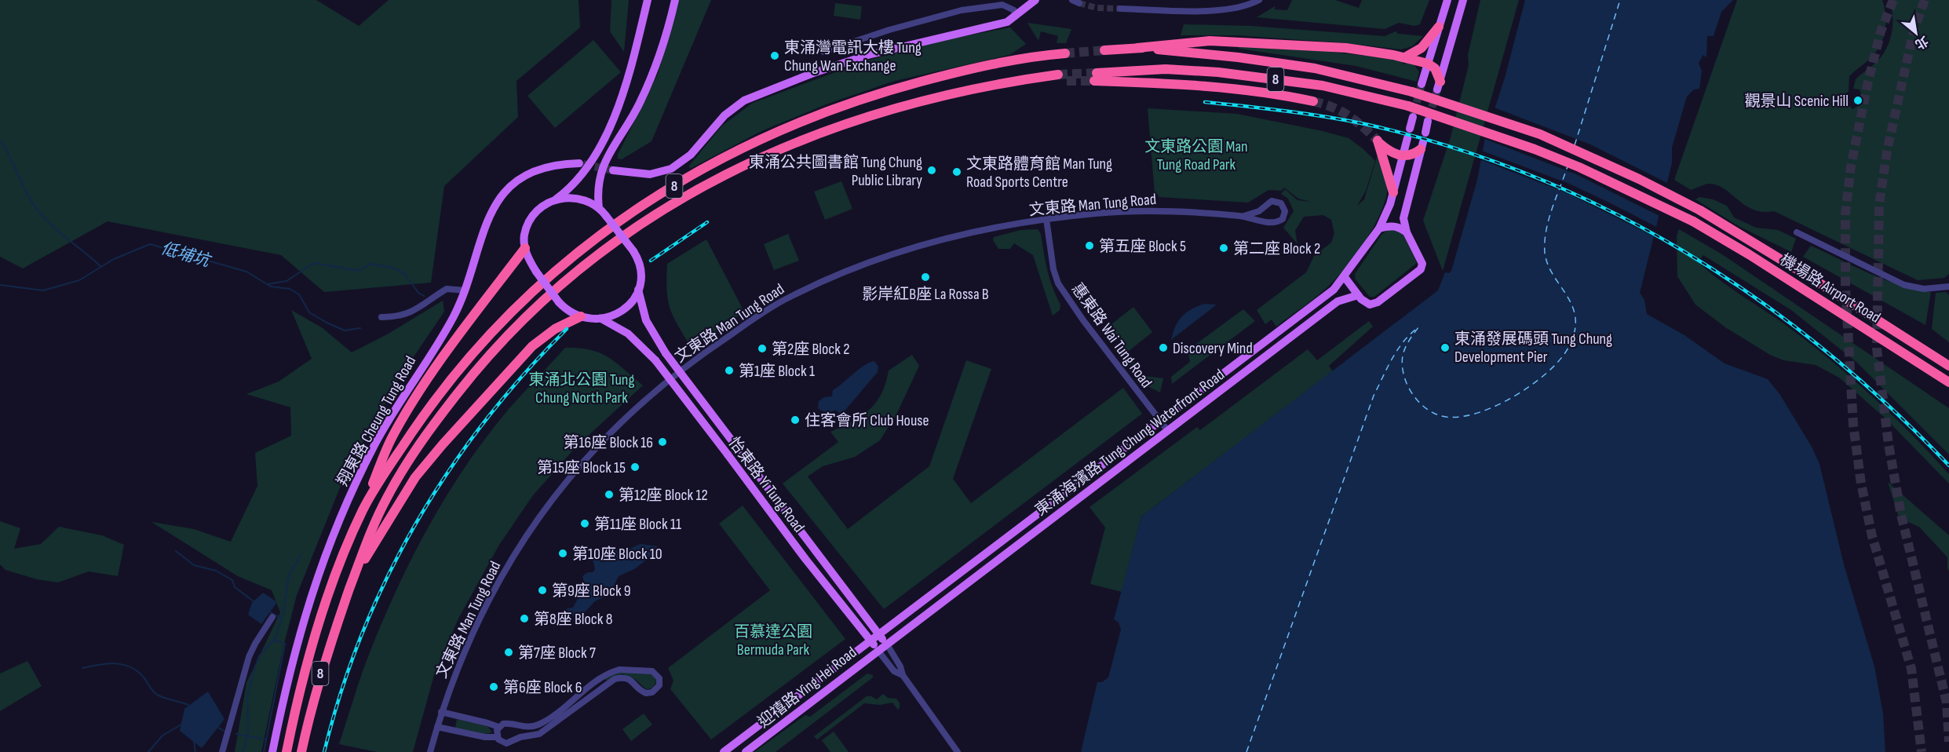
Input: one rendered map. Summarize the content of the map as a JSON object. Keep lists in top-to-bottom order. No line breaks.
{"streets":{"highway":["8","機場路 Airport Road"],"main road":["翔東路 Cheung Tung Road","東涌海濱路 Tung Chung Waterfront Road","怡東路 Yi Tung Road","迎禧路 Ying Hei Road"],"street":["文東路 Man Tung Road","惠東路 Wai Tung Road"]},"crossings":[["8","機場路 Airport Road"],["文東路 Man Tung Road","惠東路 Wai Tung Road"],["惠東路 Wai Tung Road","東涌海濱路 Tung Chung Waterfront Road"],["東涌海濱路 Tung Chung Waterfront Road","怡東路 Yi Tung Road"],["東涌海濱路 Tung Chung Waterfront Road","迎禧路 Ying Hei Road"],["怡東路 Yi Tung Road","迎禧路 Ying Hei Road"]],"water":["低埔坑"],"parks":["文東路公園 Man Tung Road Park","東涌北公園 Tung Chung North Park","百慕達公園 Bermuda Park"],"places":["東涌灣電訊大樓 Tung Chung Wan Exchange","觀景山 Scenic Hill","東涌公共圖書館 Tung Chung Public Library","文東路體育館 Man Tung Road Sports Centre","第五座 Block 5","第二座 Block 2","影岸紅B座 La Rossa B","Discovery Mind","東涌發展碼頭 Tung Chung Development Pier","第2座 Block 2","第1座 Block 1","住客會所 Club House","第16座 Block 16","第15座 Block 15","第12座 Block 12","第11座 Block 11","第10座 Block 10","第9座 Block 9","第8座 Block 8","第7座 Block 7","第6座 Block 6"],"north":"bottom right"}
